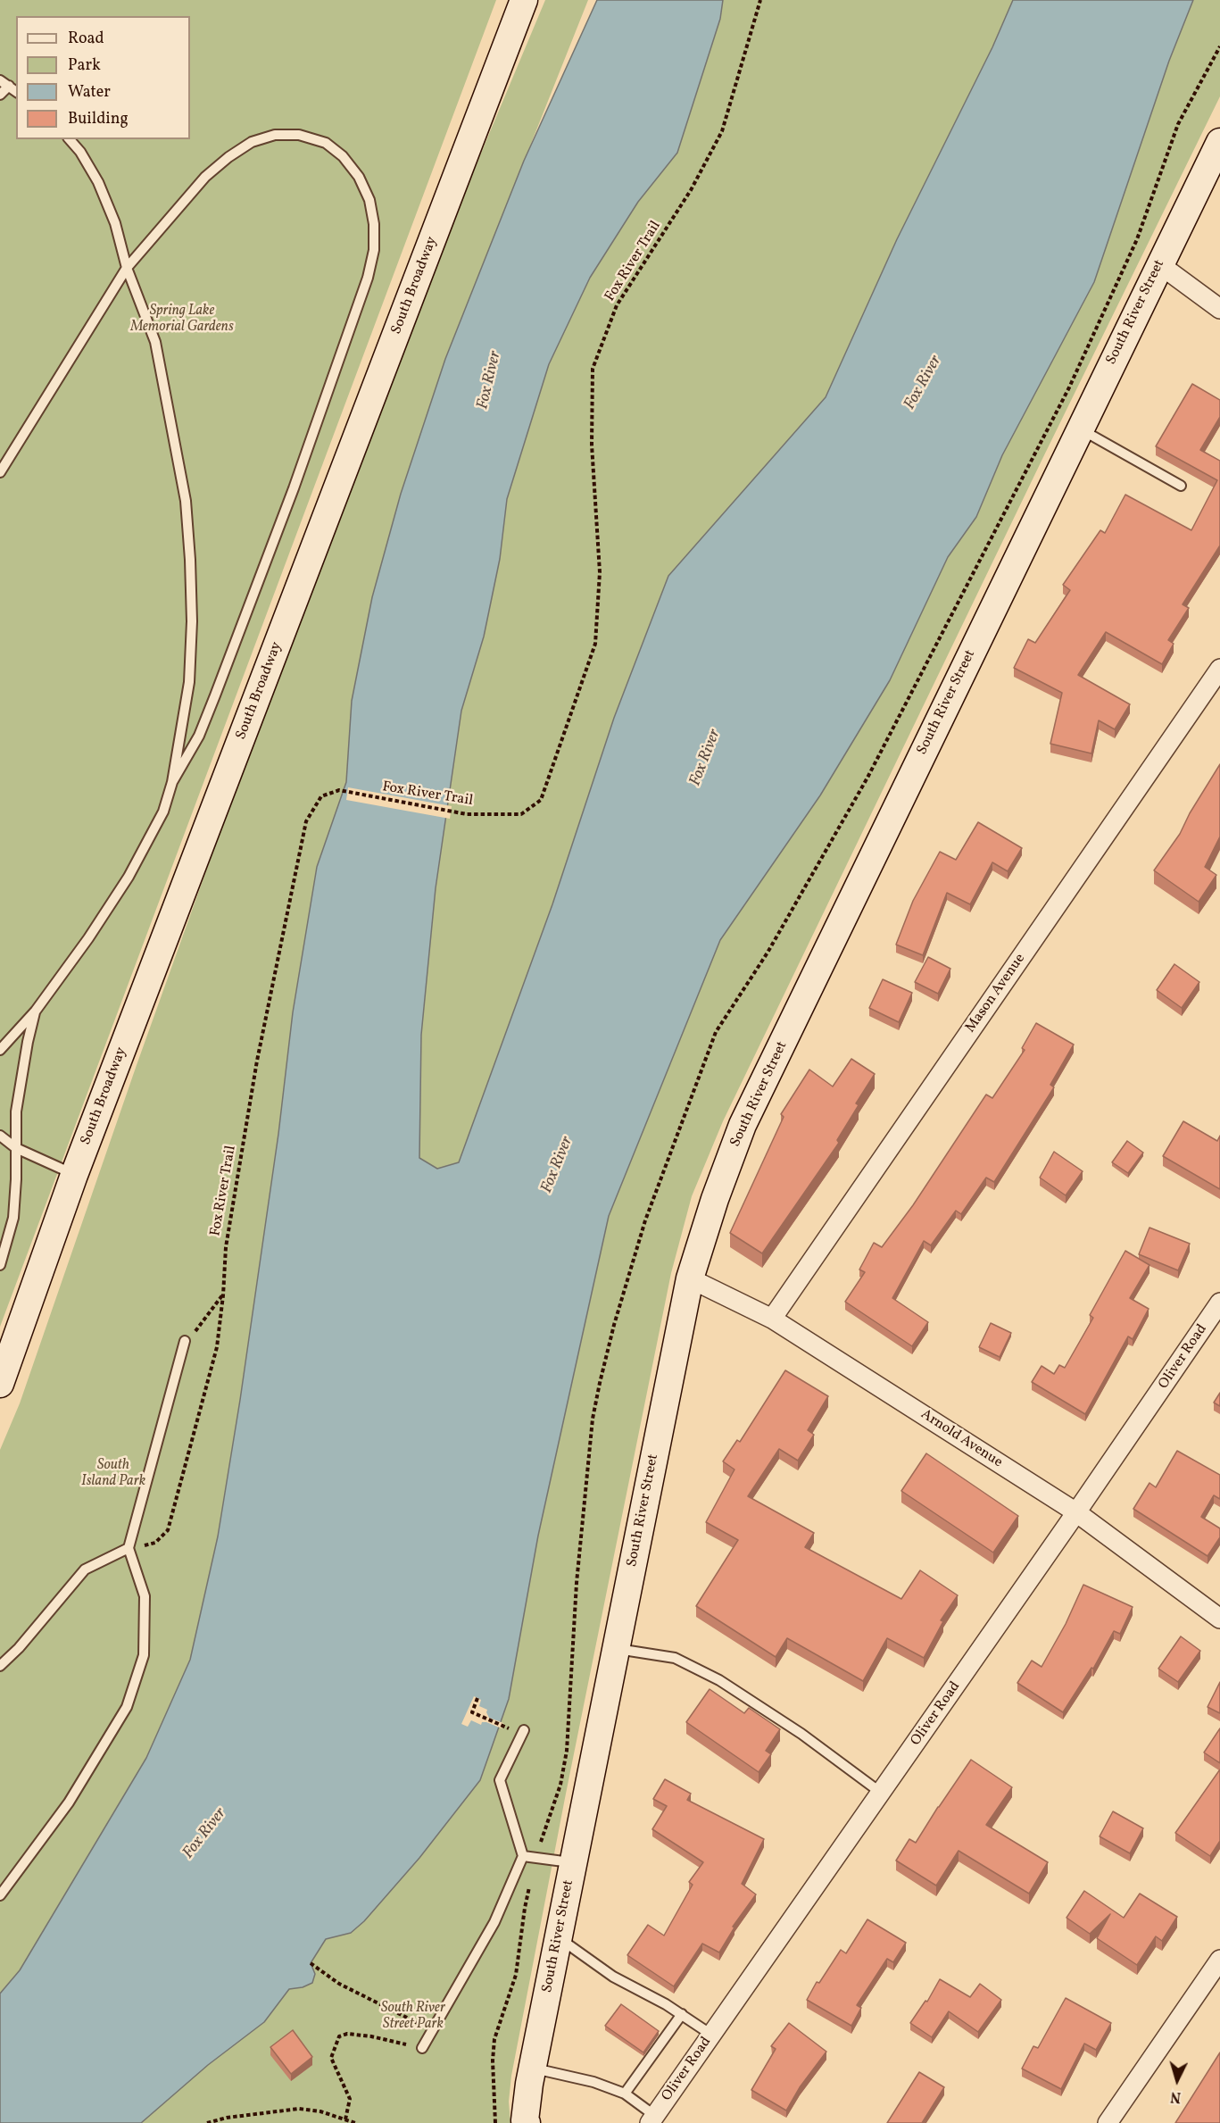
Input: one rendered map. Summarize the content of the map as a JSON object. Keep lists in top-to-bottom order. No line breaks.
{"streets":{"street":["South Broadway","South River Street","Mason Avenue","Oliver Road","Arnold Avenue"],"path":["Fox River Trail"]},"crossings":[["South River Street","Arnold Avenue"],["Mason Avenue","Arnold Avenue"],["Oliver Road","Arnold Avenue"]],"water":["Fox River"],"parks":["Spring Lake Memorial Gardens","South Island Park","South River Street Park"],"legend":["Road","Park","Water","Building"],"north":"bottom"}
